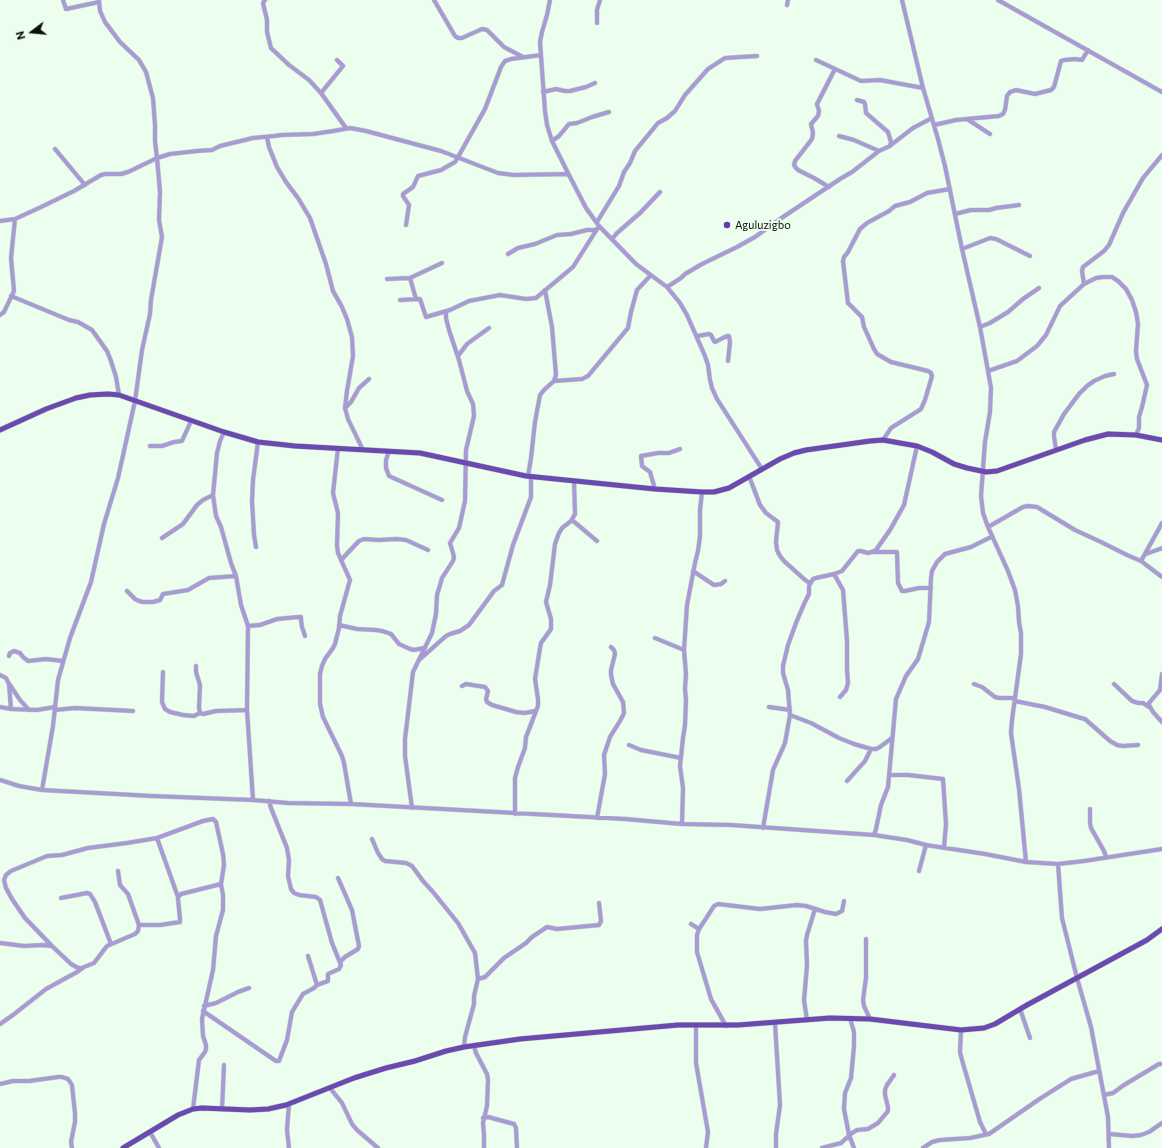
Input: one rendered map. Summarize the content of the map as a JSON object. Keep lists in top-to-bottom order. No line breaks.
{"places":["Aguluzigbo"],"north":"left"}
